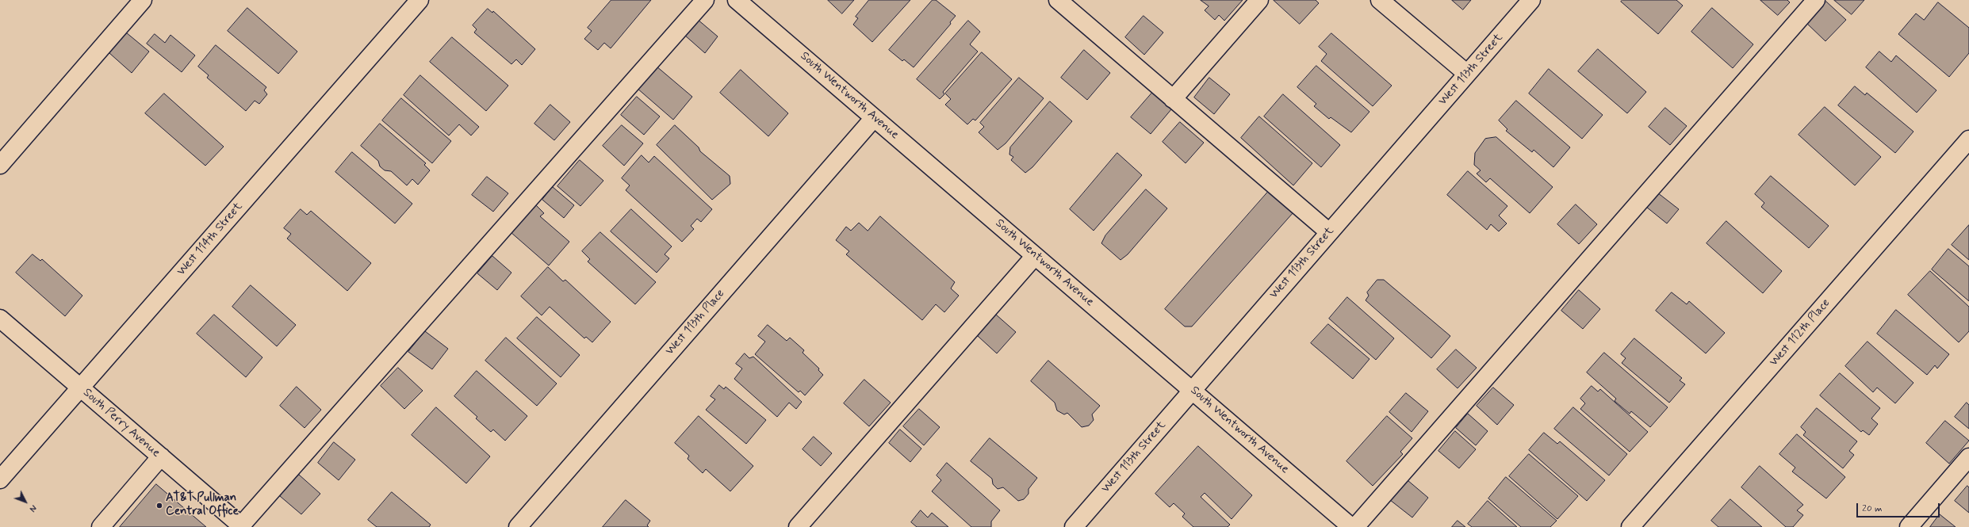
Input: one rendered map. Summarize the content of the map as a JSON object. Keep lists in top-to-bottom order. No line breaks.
{"streets":{"street":["West 113th Street","South Wentworth Avenue","West 114th Street","West 113th Place","West 112th Place","South Perry Avenue"]},"crossings":[["West 113th Street","South Wentworth Avenue"],["South Wentworth Avenue","West 113th Place"],["West 114th Street","South Perry Avenue"]],"places":["AT&T Pullman Central Office"],"scale_bar":"20 m","north":"bottom right"}
